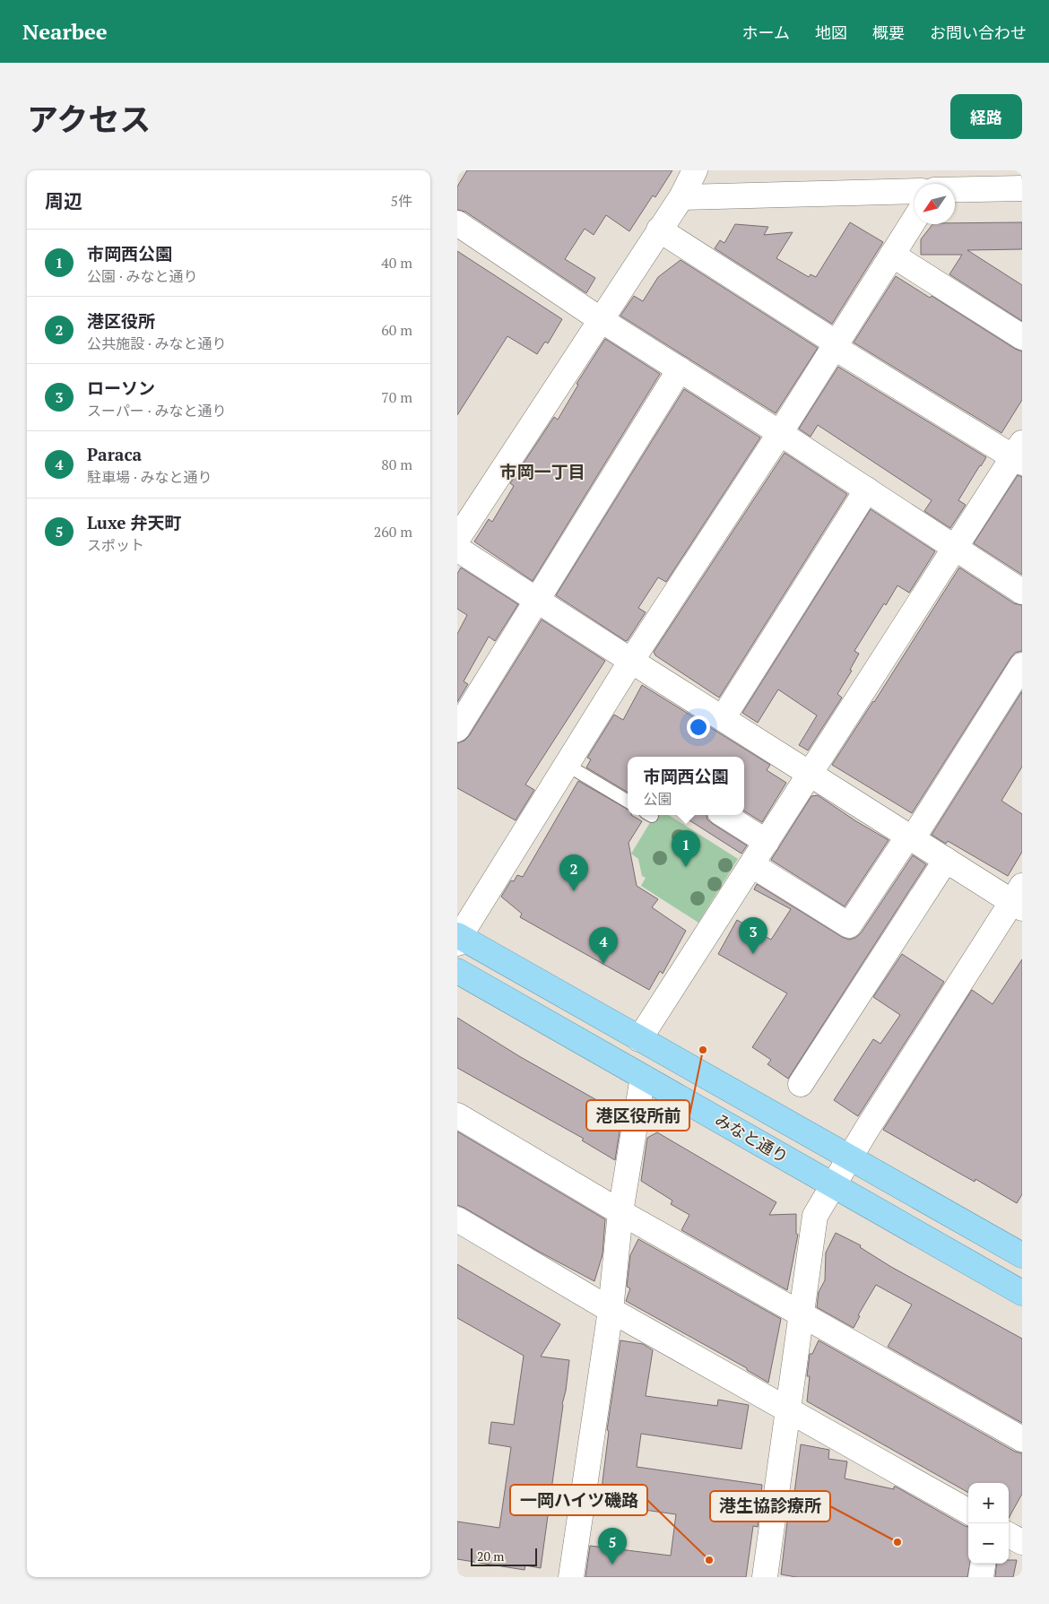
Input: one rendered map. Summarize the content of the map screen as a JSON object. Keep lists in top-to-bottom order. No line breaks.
{"streets":{"highway":["みなと通り"]},"districts":["市岡一丁目"],"places":["港区役所前","港生協診療所","一岡ハイツ磯路"],"scale_bar":"20 m","north":"bottom left","page":{"header":"Nearbee","nav":["ホーム","地図","概要","お問い合わせ"],"title":"アクセス","buttons":"経路","heading":["周辺","5件"],"list":[{"mark":"1","name":"市岡西公園","note":"公園 · みなと通り","value":"40 m"},{"mark":"2","name":"港区役所","note":"公共施設 · みなと通り","value":"60 m"},{"mark":"3","name":"ローソン","note":"スーパー · みなと通り","value":"70 m"},{"mark":"4","name":"Paraca","note":"駐車場 · みなと通り","value":"80 m"},{"mark":"5","name":"Luxe 弁天町","note":"スポット","value":"260 m"}],"popup":["市岡西公園","公園"],"pins":["1","2","3","4","5"],"map_buttons":["+","−"],"scale":"20 m"}}
